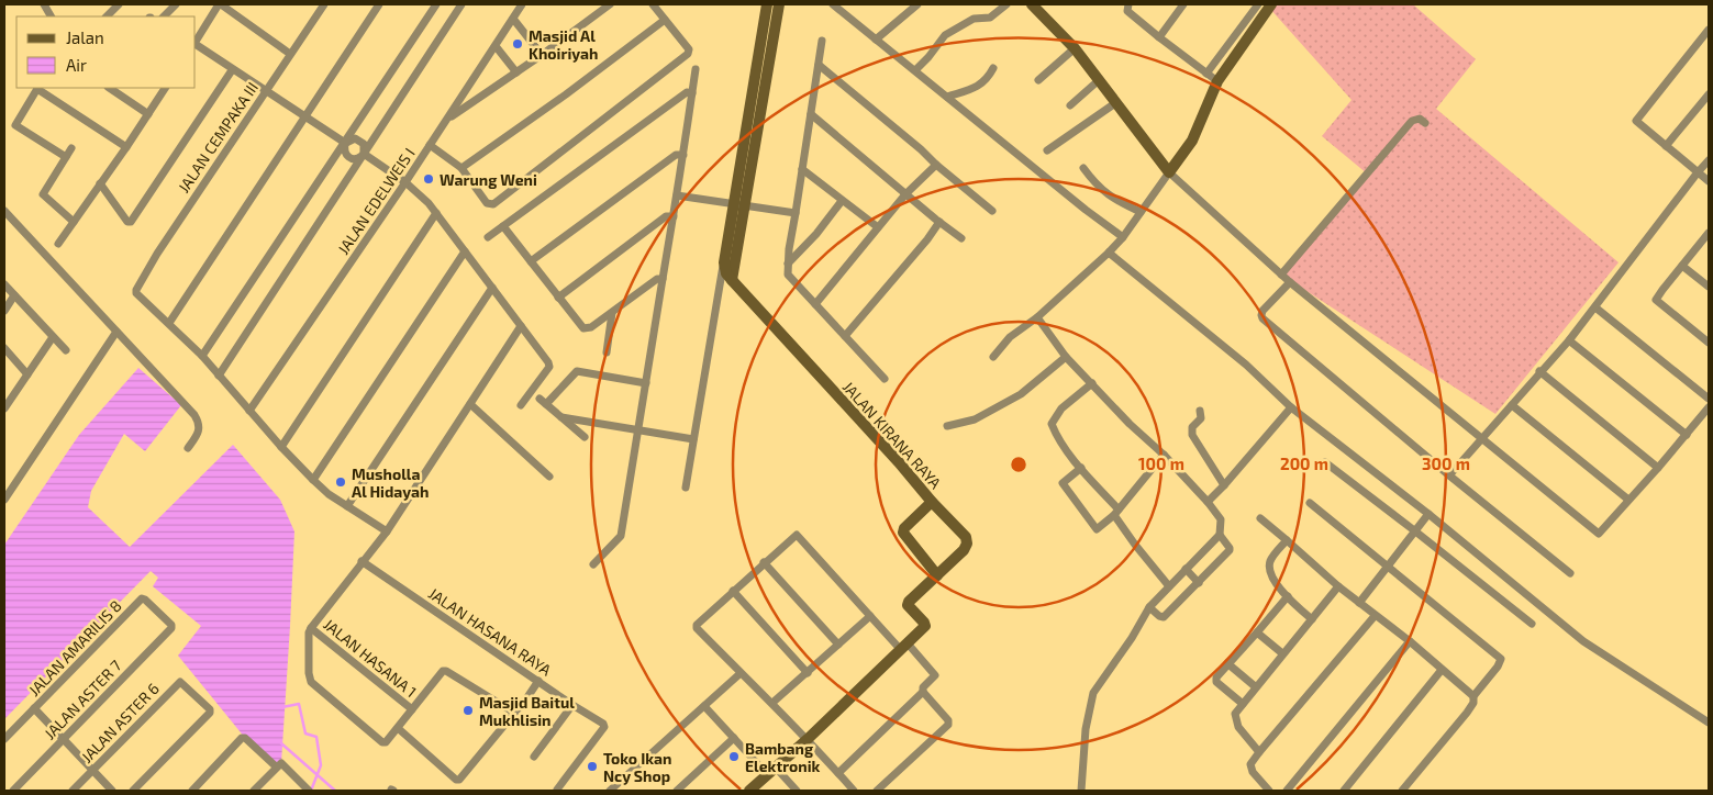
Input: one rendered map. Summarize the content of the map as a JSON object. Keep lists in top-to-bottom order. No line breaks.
{"streets":{"street":["JALAN CEMPAKA III","JALAN EDELWEIS I","JALAN KIRANA RAYA","JALAN HASANA RAYA","JALAN AMARILIS 8","JALAN HASANA 1","JALAN ASTER 7","JALAN ASTER 6"]},"crossings":[["JALAN AMARILIS 8","JALAN ASTER 7"]],"places":["Masjid Al Khoiriyah","Warung Weni","Musholla Al Hidayah","Masjid Baitul Mukhlisin","Bambang Elektronik","Toko Ikan Ncy Shop"],"legend":["Jalan","Air"],"rings":["100 m","200 m","300 m"]}
